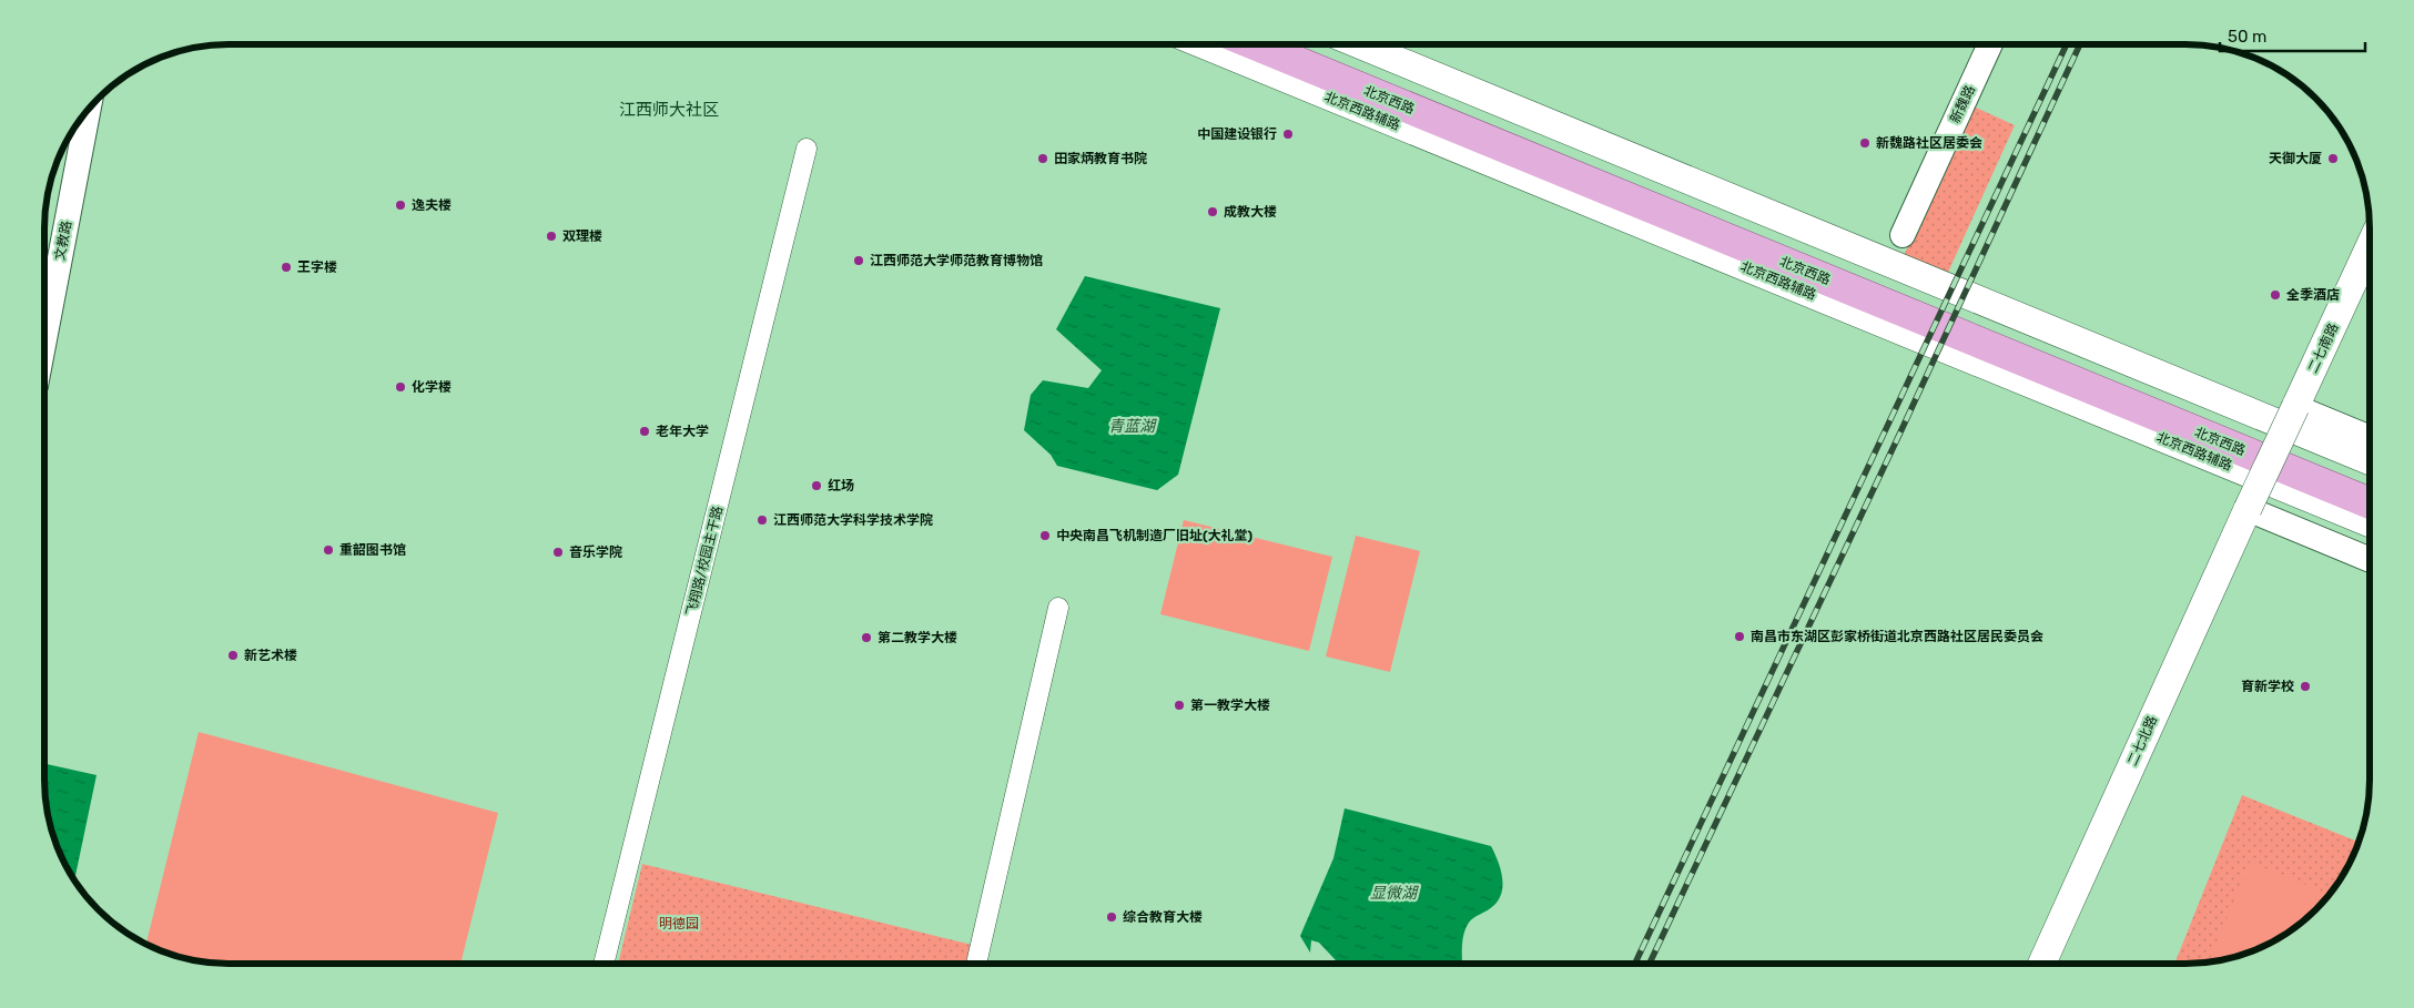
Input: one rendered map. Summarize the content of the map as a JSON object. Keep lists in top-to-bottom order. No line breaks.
{"streets":{"main road":["北京西路","北京西路辅路","二七南路","二七北路"],"street":["新魏路","文教路","飞翔路/校园主干路"]},"districts":["江西师大社区"],"water":["青蓝湖","显微湖"],"parks":["明德园"],"places":["中国建设银行","新魏路社区居委会","田家炳教育书院","天御大厦","逸夫楼","成教大楼","双理楼","江西师范大学师范教育博物馆","王字楼","全季酒店","化学楼","老年大学","红场","江西师范大学科学技术学院","中央南昌飞机制造厂旧址(大礼堂)","重韶图书馆","音乐学院","南昌市东湖区彭家桥街道北京西路社区居民委员会","第二教学大楼","新艺术楼","育新学校","第一教学大楼","综合教育大楼"],"scale_bar":"50 m"}
